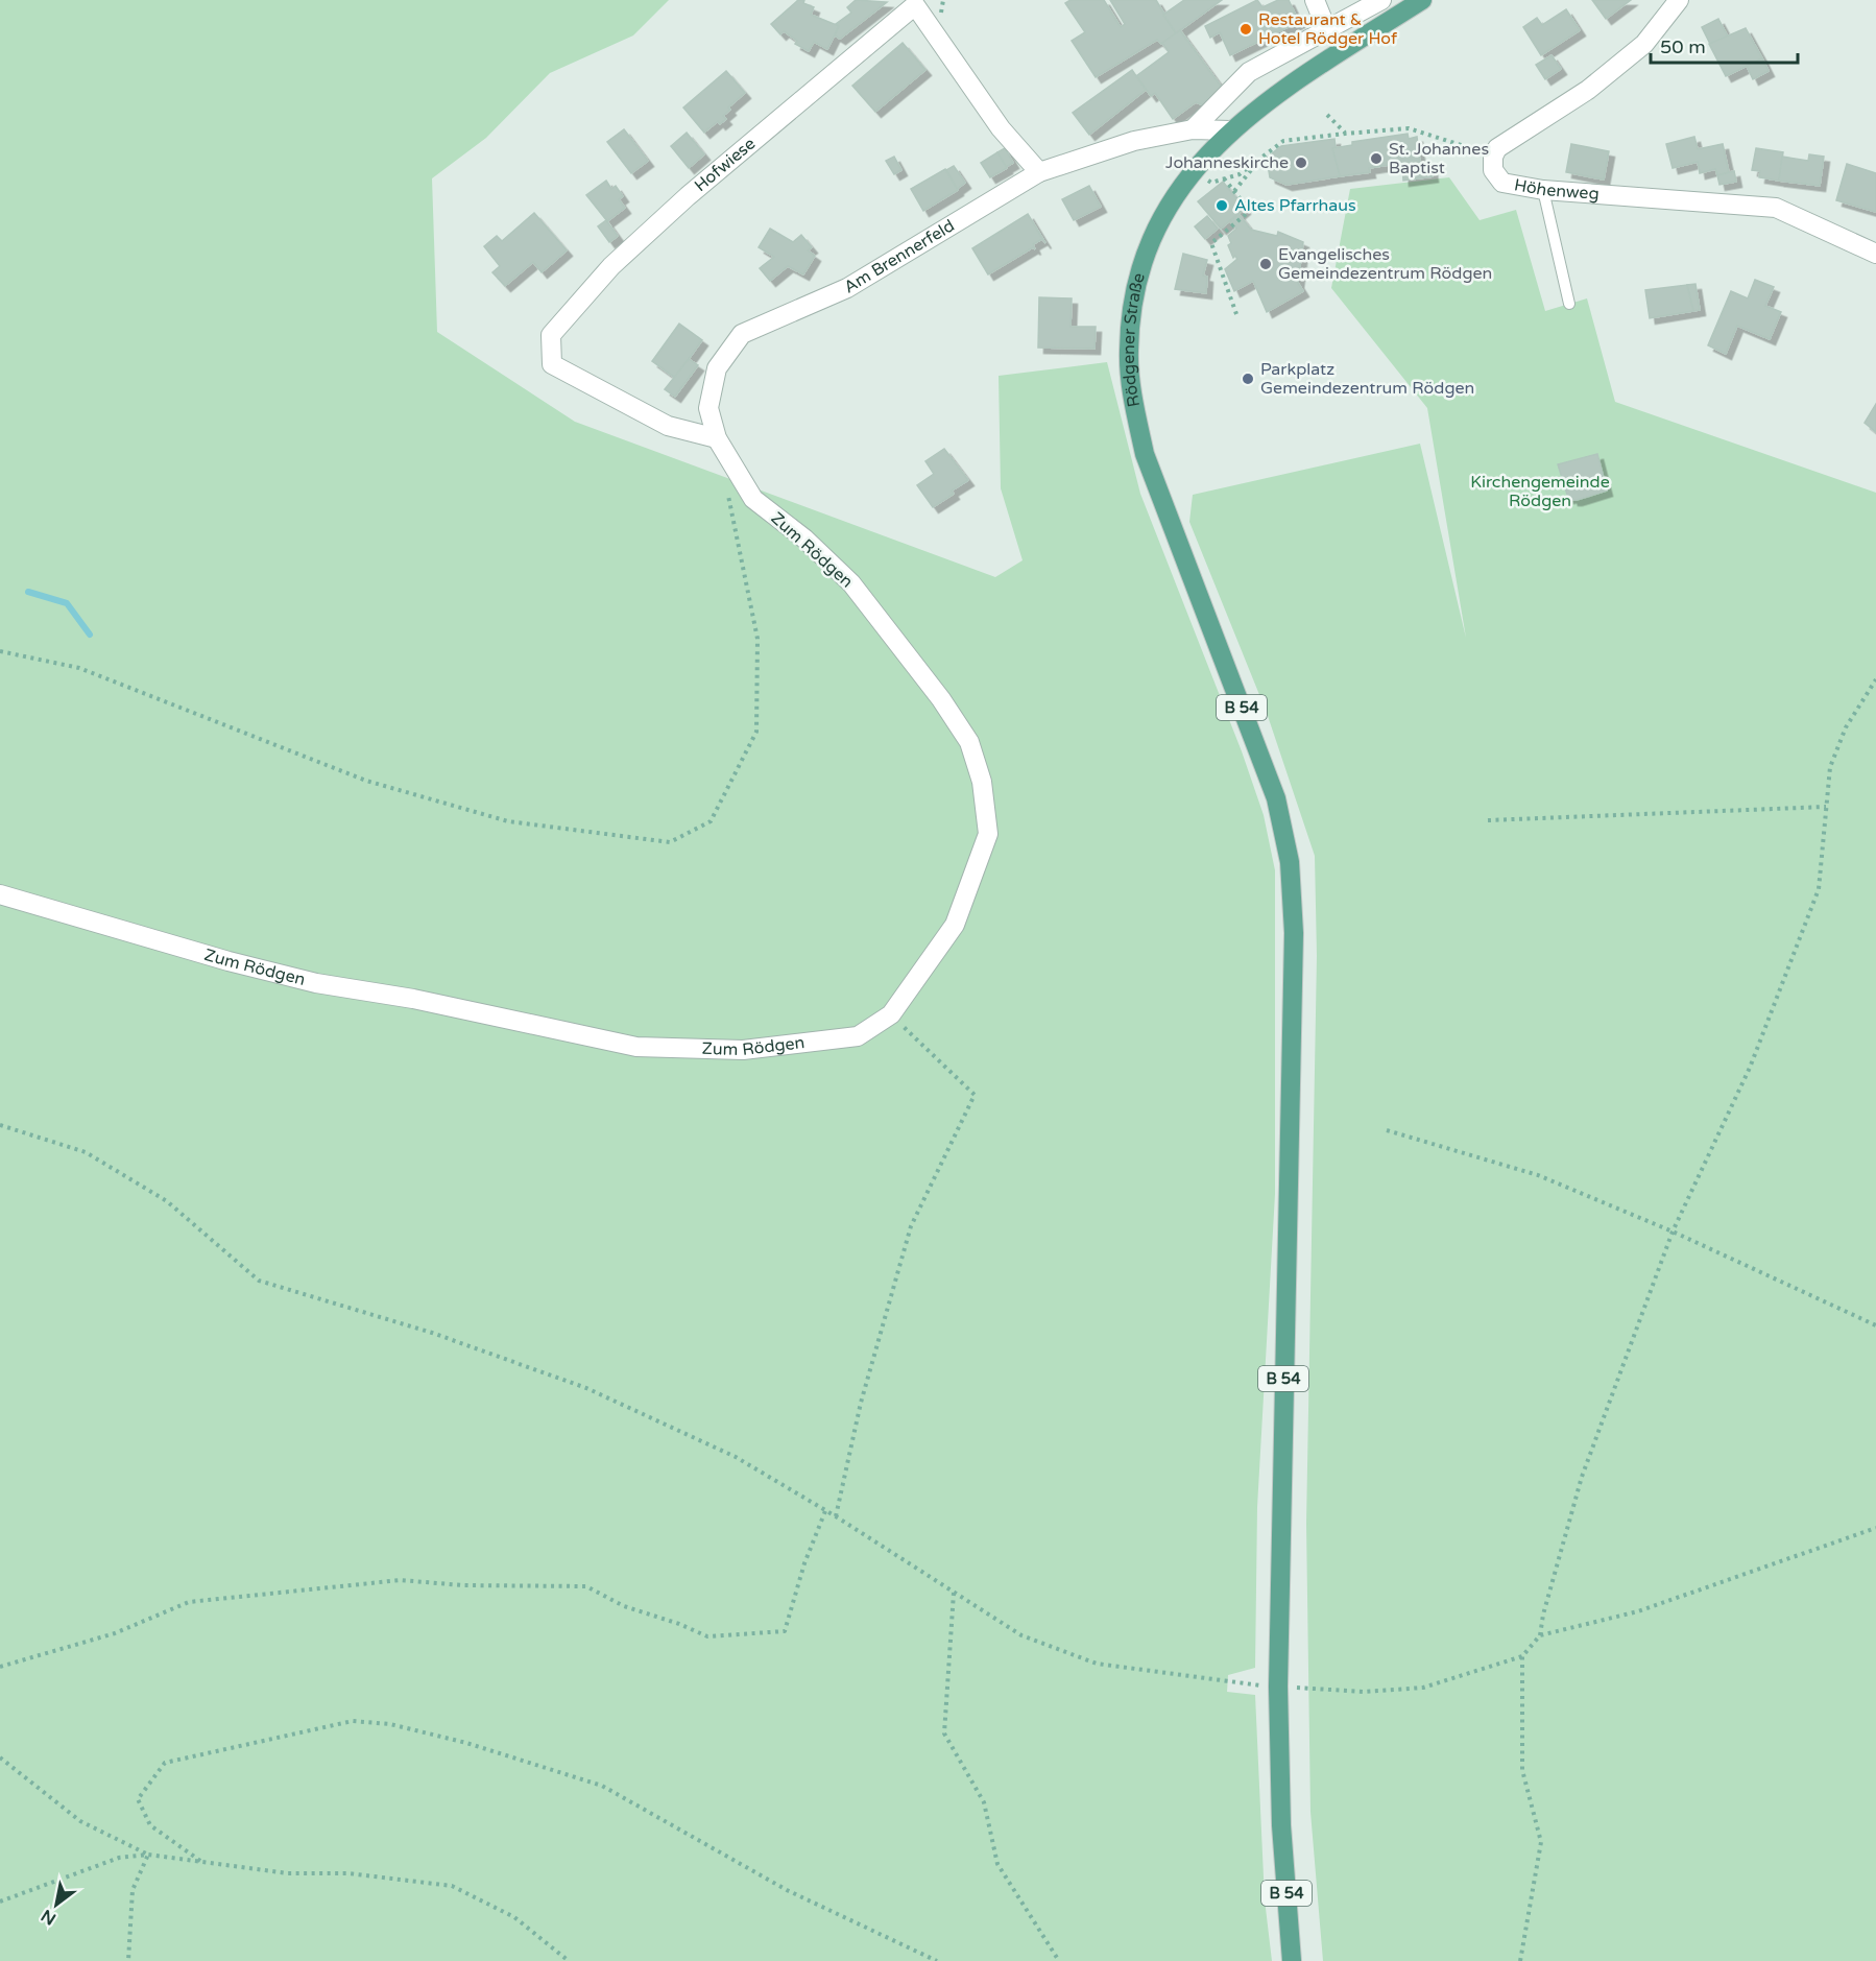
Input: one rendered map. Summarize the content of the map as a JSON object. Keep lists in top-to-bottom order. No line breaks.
{"streets":{"main road":["Rödgener Straße","B 54"],"street":["Hofwiese","Höhenweg","Am Brennerfeld","Zum Rödgen"]},"crossings":[["Hofwiese","Am Brennerfeld"],["Am Brennerfeld","Rödgener Straße"],["Am Brennerfeld","Zum Rödgen"],["Rödgener Straße","B 54"]],"parks":["Kirchengemeinde Rödgen"],"places":["Restaurant & Hotel Rödger Hof","St. Johannes Baptist","Johanneskirche","Altes Pfarrhaus","Evangelisches Gemeindezentrum Rödgen","Parkplatz Gemeindezentrum Rödgen"],"scale_bar":"50 m","north":"bottom left"}
